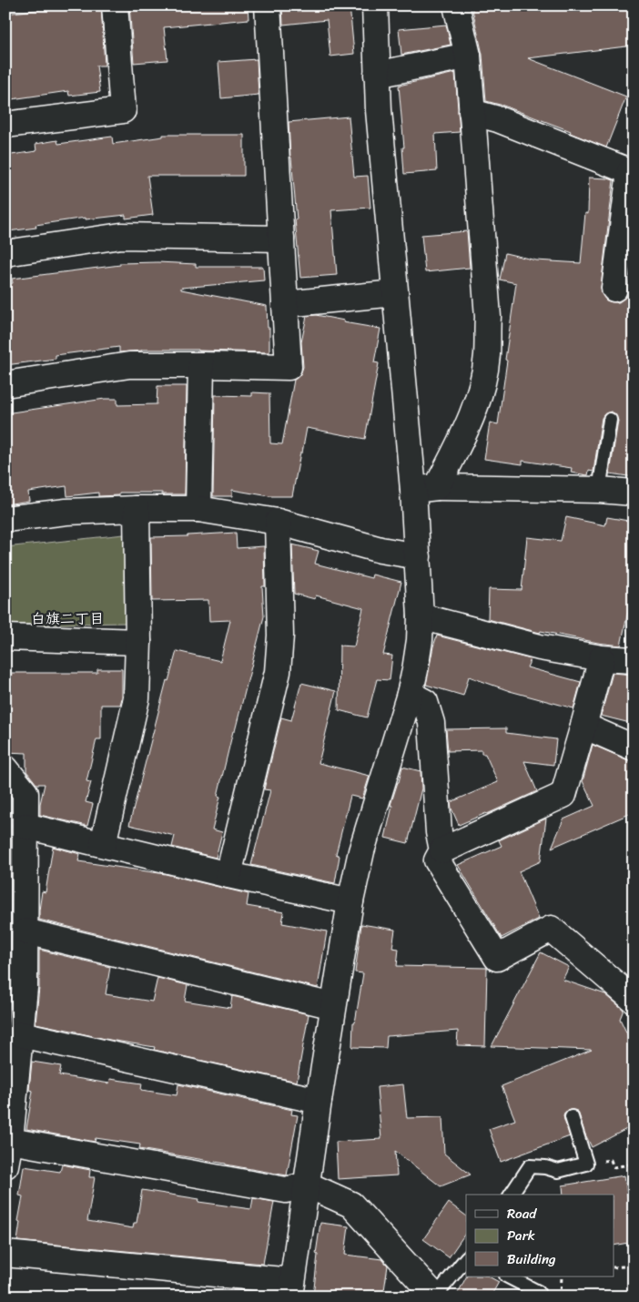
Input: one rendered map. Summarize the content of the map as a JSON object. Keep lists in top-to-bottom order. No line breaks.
{"districts":["白旗二丁目"],"legend":["Road","Park","Building"]}
